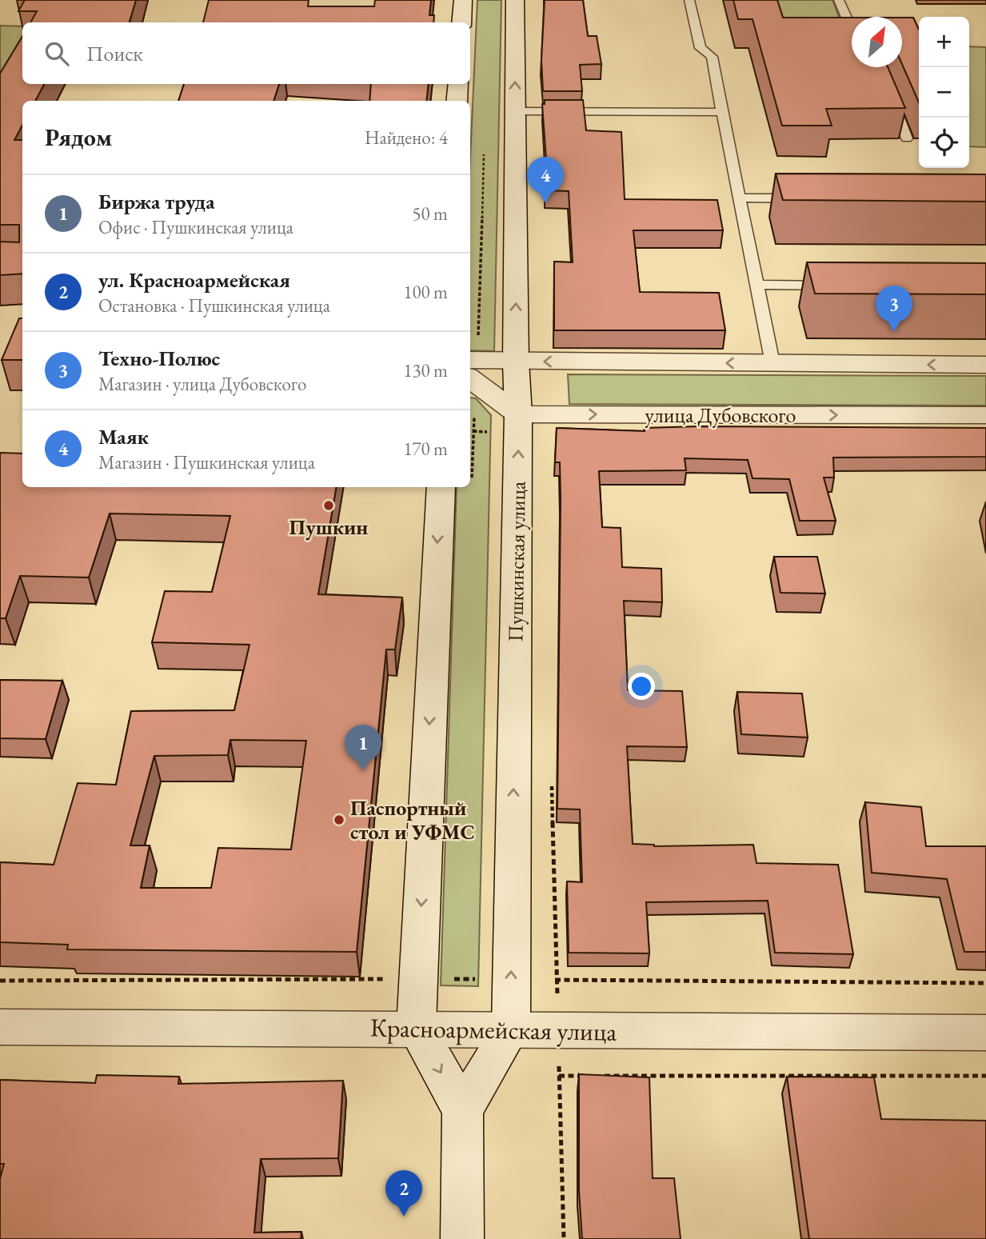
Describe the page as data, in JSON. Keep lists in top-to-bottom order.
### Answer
{
  "streets": {
    "main road": ["улица Дубовского", "Пушкинская улица", "Красноармейская улица"]
  },
  "crossings": [
    ["улица Дубовского", "Пушкинская улица"],
    ["Пушкинская улица", "Красноармейская улица"]
  ],
  "places": ["Пушкин", "Паспортный стол и УФМС"],
  "north": "top right",
  "page": {
    "map_buttons": ["+", "−"],
    "search": "Поиск",
    "heading": ["Рядом", "Найдено: 4"],
    "pins": [
      "4",
      "3",
      "1",
      "2"
    ],
    "list": [
      {
        "mark": "1",
        "name": "Биржа труда",
        "note": "Офис · Пушкинская улица",
        "value": "50 m"
      },
      {
        "mark": "2",
        "name": "ул. Красноармейская",
        "note": "Остановка · Пушкинская улица",
        "value": "100 m"
      },
      {
        "mark": "3",
        "name": "Техно-Полюс",
        "note": "Магазин · улица Дубовского",
        "value": "130 m"
      },
      {
        "mark": "4",
        "name": "Маяк",
        "note": "Магазин · Пушкинская улица",
        "value": "170 m"
      }
    ]
  }
}
